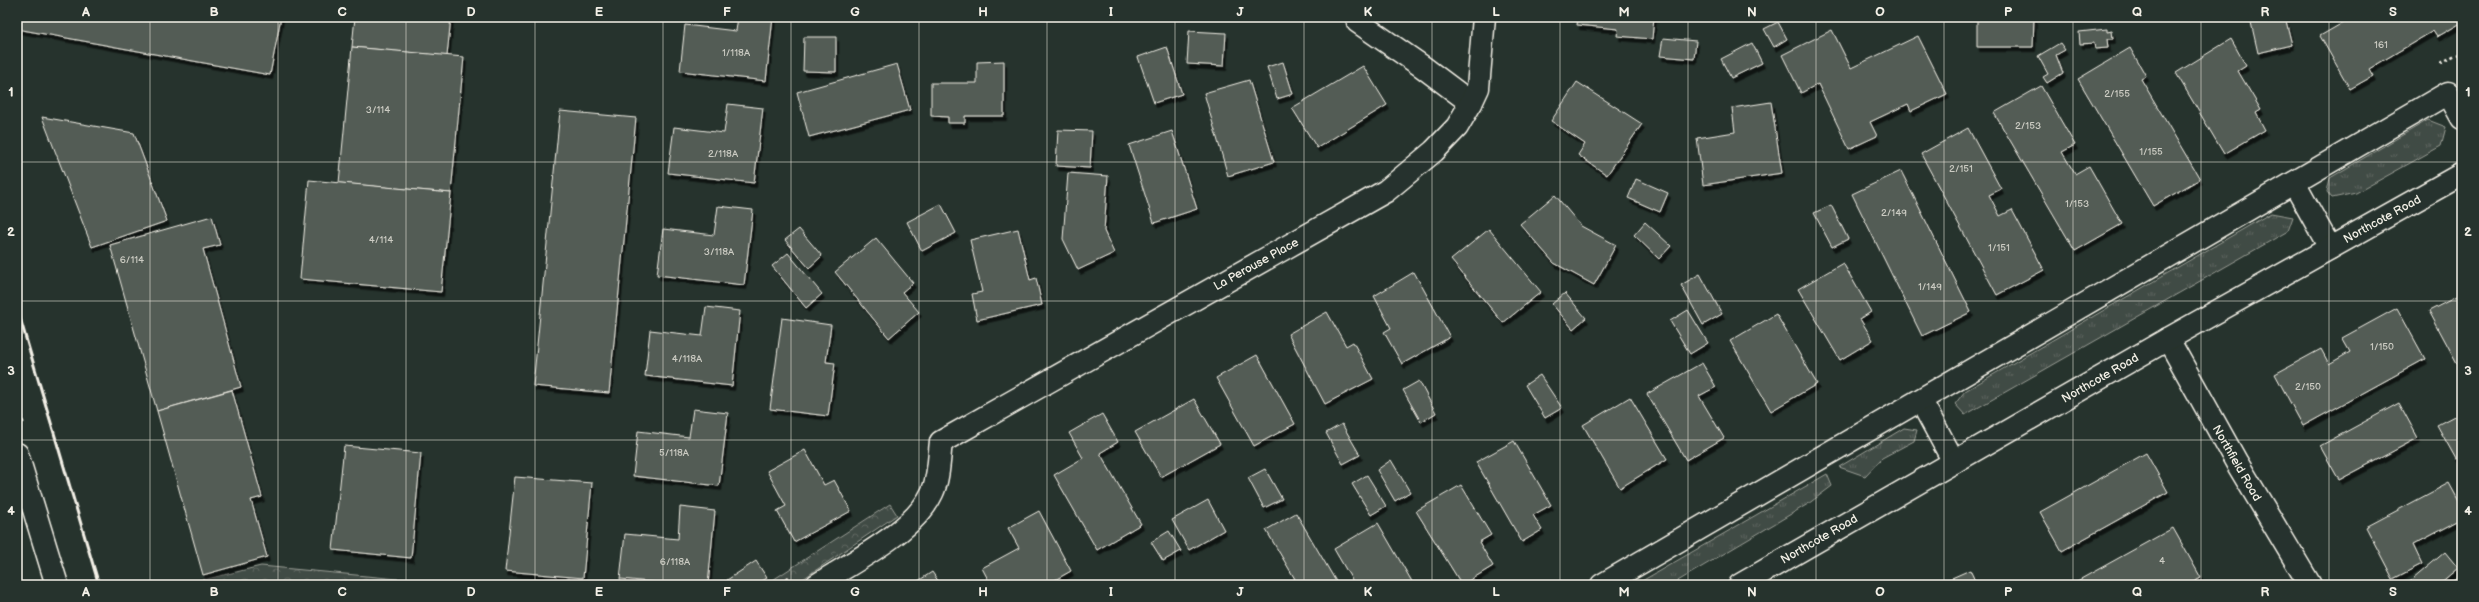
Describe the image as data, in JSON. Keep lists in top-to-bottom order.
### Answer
{
  "streets": {
    "street": ["Northcote Road", "La Perouse Place", "Northfield Road"]
  },
  "crossings": [
    ["Northcote Road", "Northfield Road"]
  ],
  "house_numbers": [
    "161",
    "1/118A",
    "2/155",
    "3/114",
    "2/153",
    "1/155",
    "2/118A",
    "2/151",
    "1/153",
    "2/149",
    "4/114",
    "1/151",
    "3/118A",
    "6/114",
    "1/149",
    "1/150",
    "4/118A",
    "2/150",
    "5/118A",
    "4",
    "6/118A"
  ],
  "grid": {
    "columns": [
      "A",
      "B",
      "C",
      "D",
      "E",
      "F",
      "G",
      "H",
      "I",
      "J",
      "K",
      "L",
      "M",
      "N",
      "O",
      "P",
      "Q",
      "R",
      "S"
    ],
    "rows": [
      "1",
      "2",
      "3",
      "4"
    ]
  }
}
